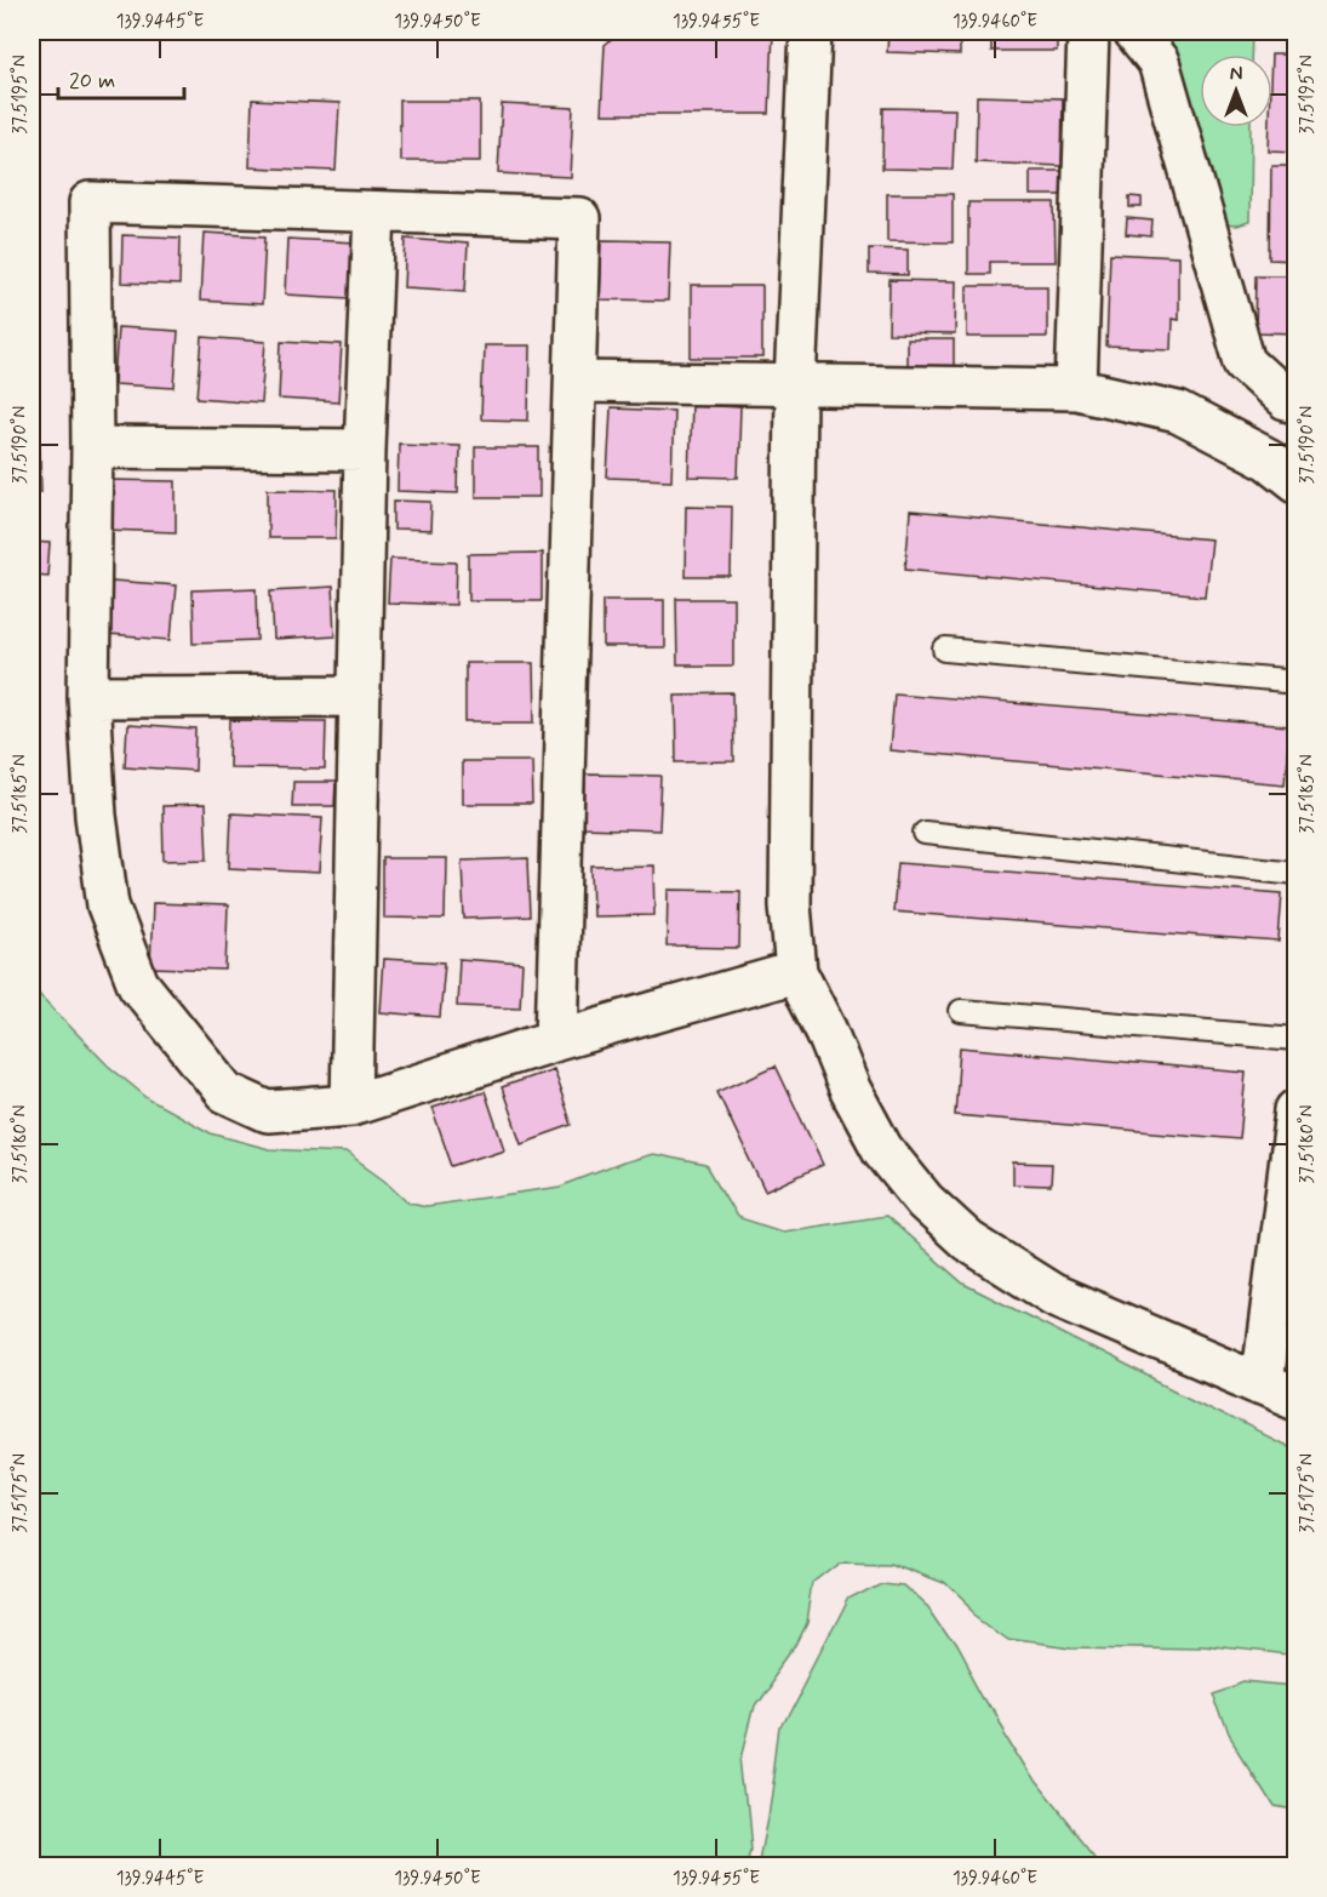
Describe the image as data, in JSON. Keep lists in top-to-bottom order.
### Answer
{
  "scale_bar": "20 m",
  "north": "top",
  "coordinates": [
    "139.9445°E",
    "139.9450°E",
    "139.9455°E",
    "139.9460°E",
    "37.5195°N",
    "37.5190°N",
    "37.5185°N",
    "37.5180°N",
    "37.5175°N"
  ]
}
